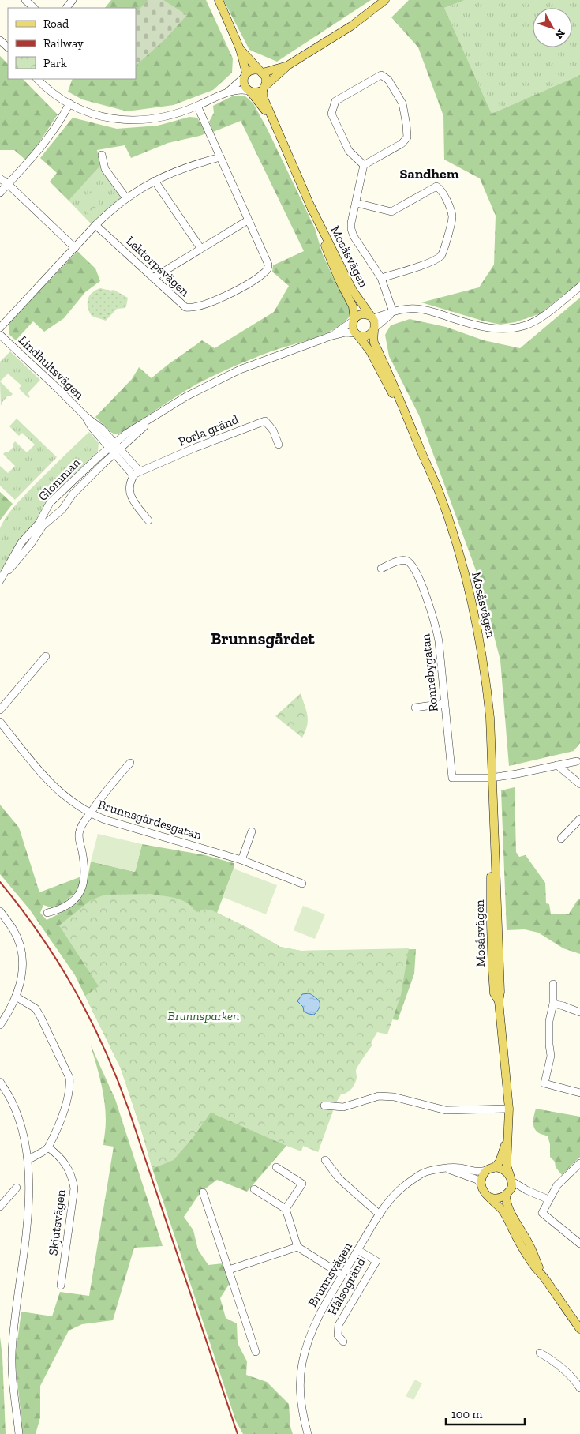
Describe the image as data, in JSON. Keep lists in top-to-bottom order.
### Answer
{
  "streets": {
    "main road": ["Mosåsvägen"],
    "street": [
      "Lektorpsvägen",
      "Lindhultsvägen",
      "Porla gränd",
      "Glomman",
      "Ronnebygatan",
      "Brunnsgärdesgatan",
      "Skjutsvägen",
      "Brunnsvägen",
      "Hälsogränd"
    ]
  },
  "crossings": [
    ["Mosåsvägen", "Glomman"],
    ["Mosåsvägen", "Ronnebygatan"],
    ["Mosåsvägen", "Brunnsvägen"],
    ["Lindhultsvägen", "Porla gränd"],
    ["Lindhultsvägen", "Glomman"],
    ["Brunnsvägen", "Hälsogränd"]
  ],
  "districts": ["Sandhem", "Brunnsgärdet"],
  "parks": ["Brunnsparken"],
  "legend": ["Road", "Railway", "Park"],
  "scale_bar": "100 m",
  "north": "bottom right"
}
